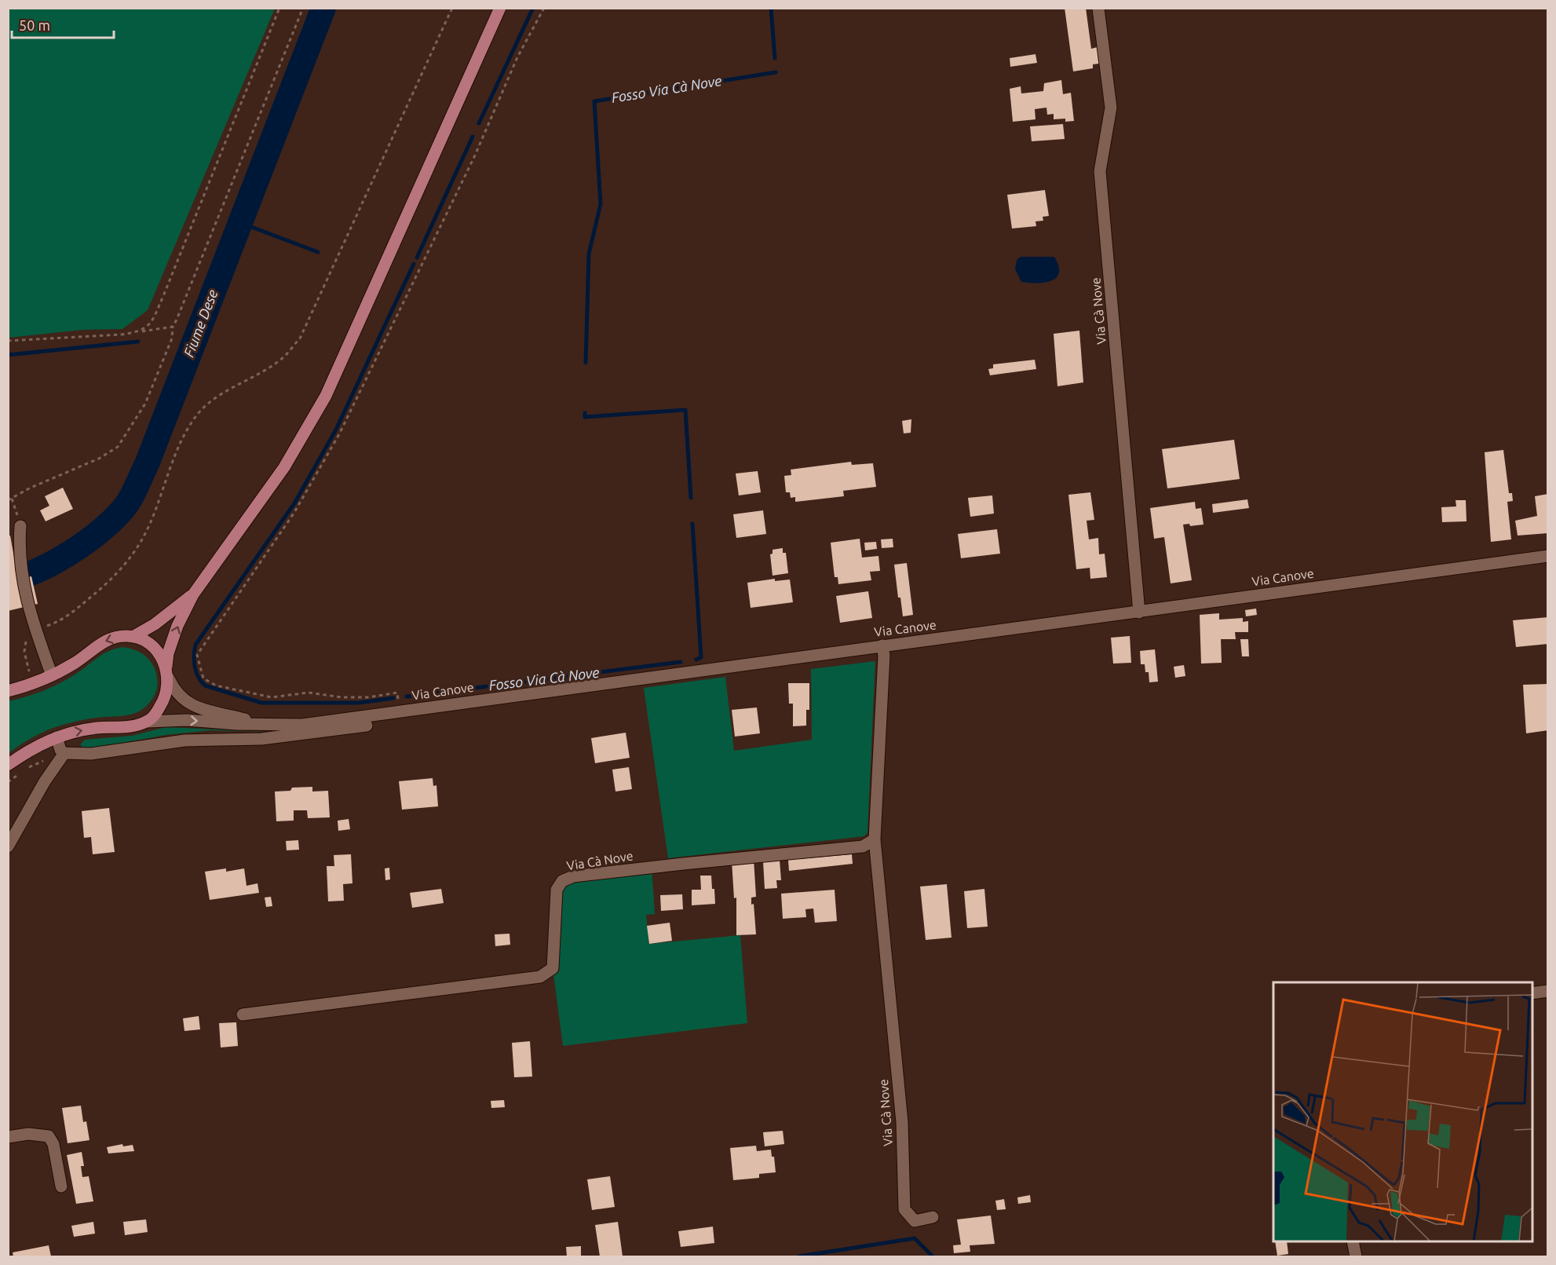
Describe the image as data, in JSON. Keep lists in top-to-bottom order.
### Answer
{
  "streets": {
    "street": ["Via Cà Nove", "Via Canove"]
  },
  "crossings": [
    ["Via Cà Nove", "Via Canove"]
  ],
  "water": ["Fosso Via Cà Nove", "Fiume Dese"],
  "scale_bar": "50 m"
}
